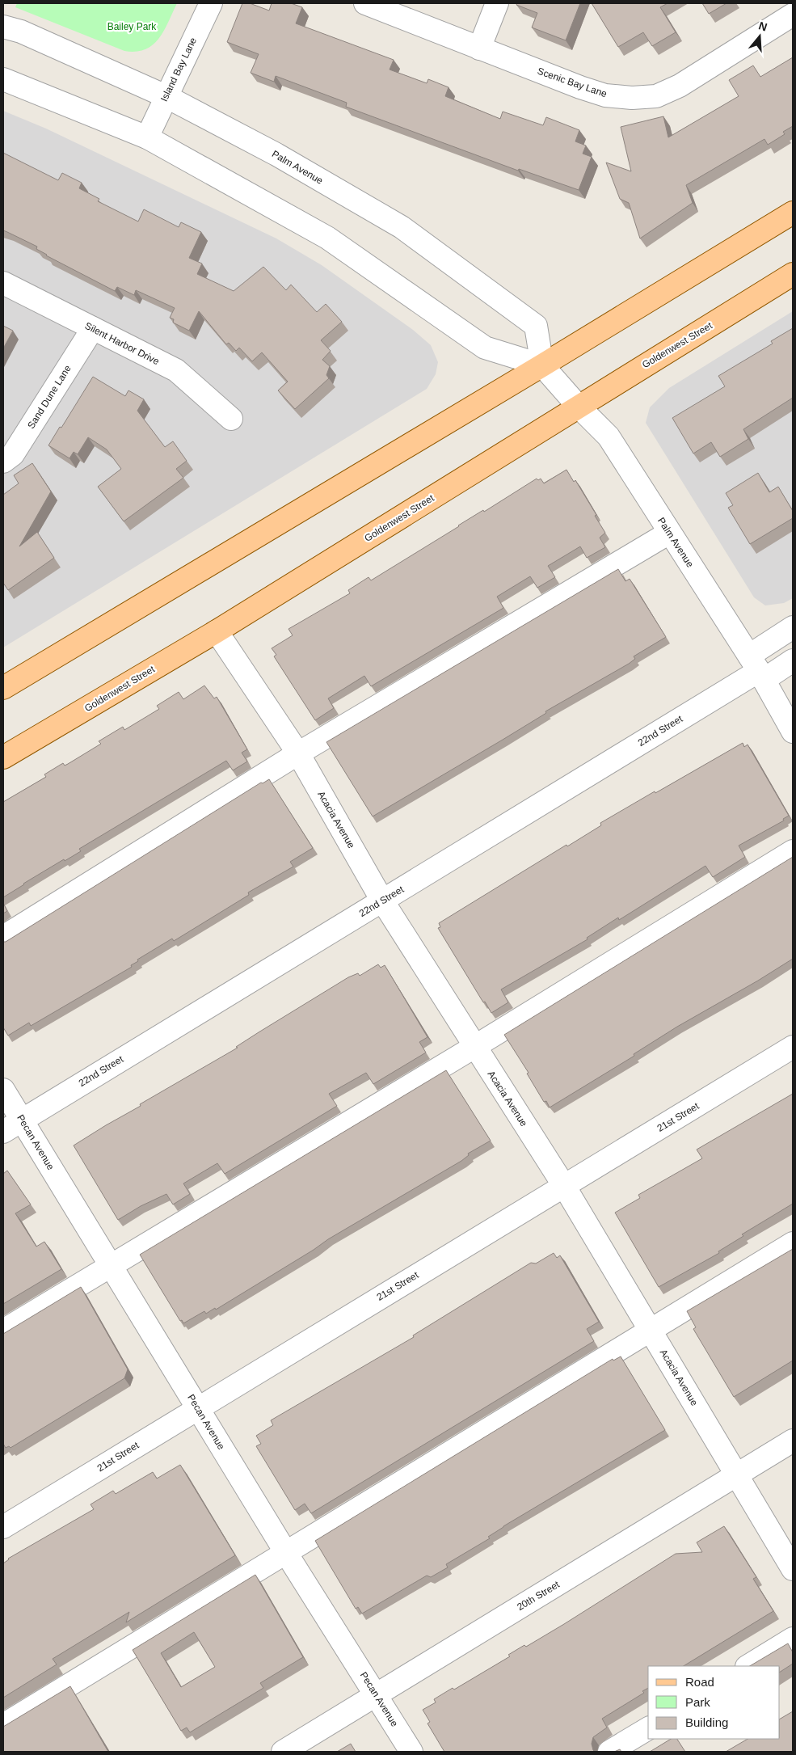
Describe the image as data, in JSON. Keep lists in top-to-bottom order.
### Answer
{
  "streets": {
    "main road": ["Goldenwest Street"],
    "street": [
      "Island Bay Lane",
      "Scenic Bay Lane",
      "Palm Avenue",
      "Silent Harbor Drive",
      "Sand Dune Lane",
      "22nd Street",
      "Acacia Avenue",
      "21st Street",
      "Pecan Avenue",
      "20th Street"
    ]
  },
  "crossings": [
    ["Island Bay Lane", "Palm Avenue"],
    ["Palm Avenue", "Goldenwest Street"],
    ["Palm Avenue", "22nd Street"],
    ["Silent Harbor Drive", "Sand Dune Lane"],
    ["Goldenwest Street", "Acacia Avenue"],
    ["22nd Street", "Acacia Avenue"],
    ["22nd Street", "Pecan Avenue"],
    ["Acacia Avenue", "21st Street"],
    ["Acacia Avenue", "20th Street"],
    ["21st Street", "Pecan Avenue"],
    ["Pecan Avenue", "20th Street"]
  ],
  "parks": ["Bailey Park"],
  "legend": ["Road", "Park", "Building"],
  "north": "top"
}
